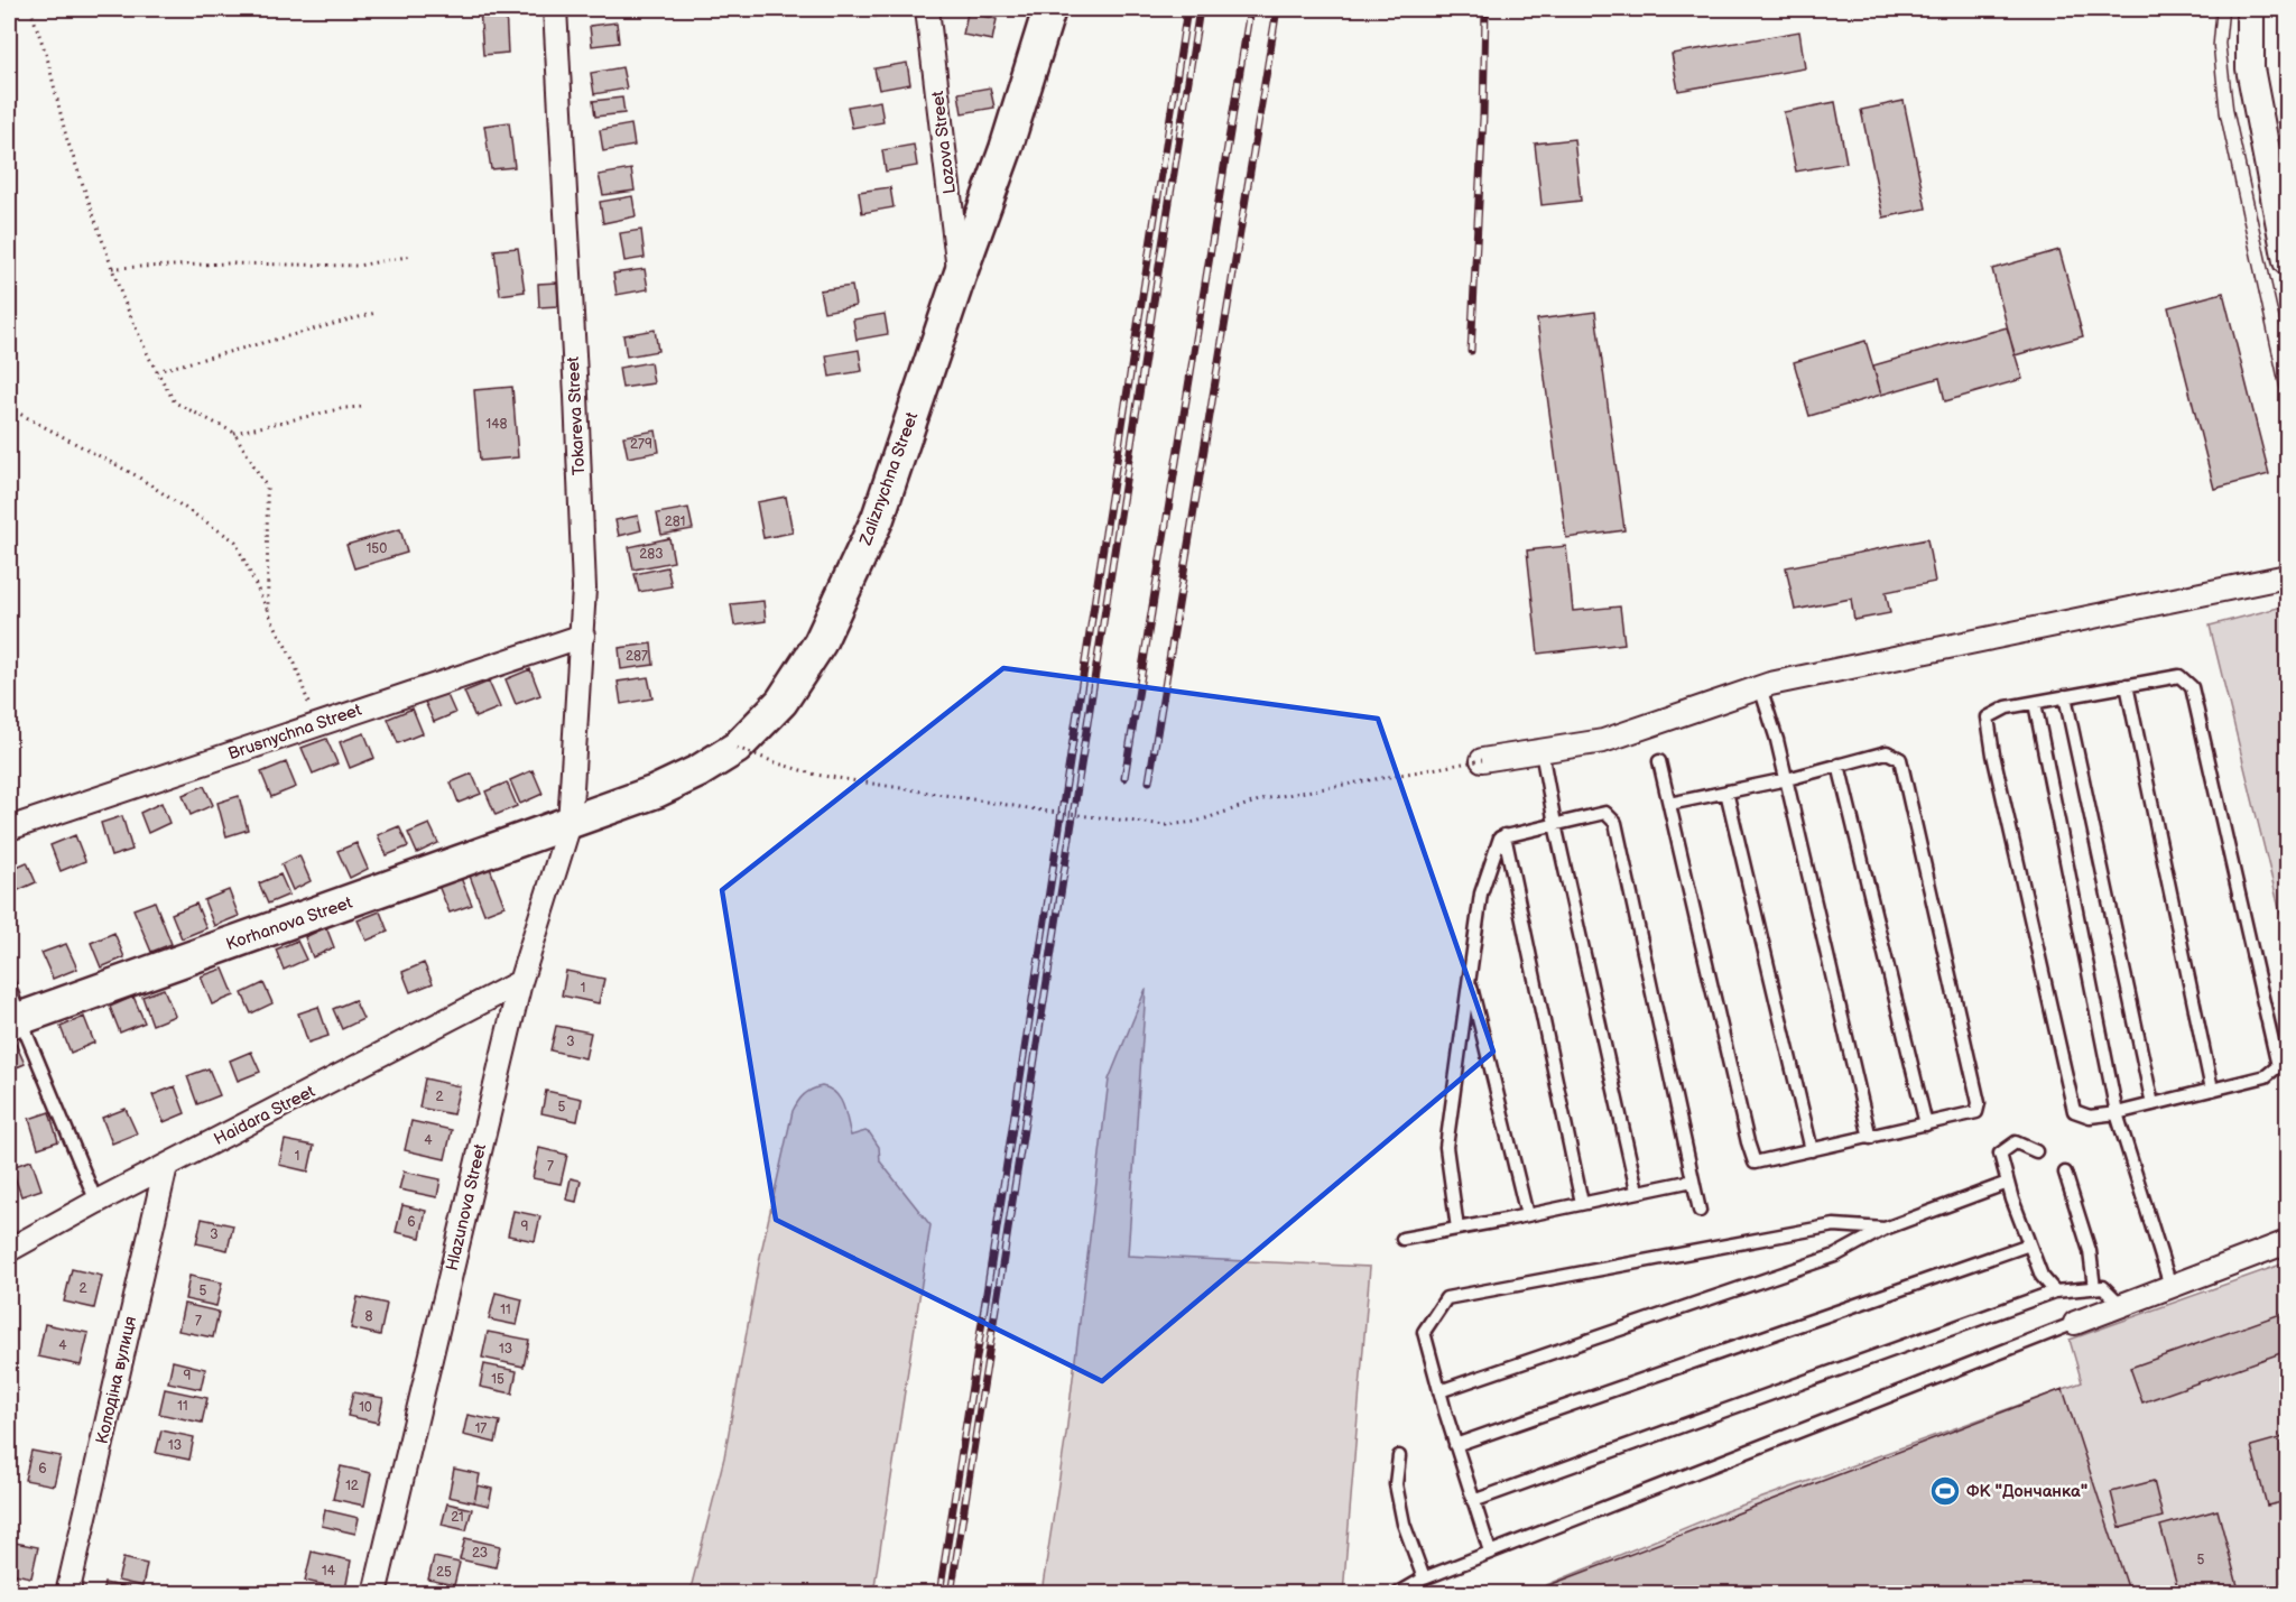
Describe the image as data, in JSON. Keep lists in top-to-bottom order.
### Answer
{
  "streets": {
    "main road": ["Zaliznychna Street", "Korhanova Street"],
    "street": [
      "Lozova Street",
      "Tokareva Street",
      "Brusnychna Street",
      "Haidara Street",
      "Hlazunova Street",
      "Колодіна вулиця"
    ]
  },
  "crossings": [
    ["Lozova Street", "Zaliznychna Street"],
    ["Tokareva Street", "Zaliznychna Street"],
    ["Tokareva Street", "Brusnychna Street"],
    ["Tokareva Street", "Korhanova Street"],
    ["Tokareva Street", "Hlazunova Street"],
    ["Zaliznychna Street", "Korhanova Street"],
    ["Zaliznychna Street", "Hlazunova Street"],
    ["Korhanova Street", "Hlazunova Street"],
    ["Haidara Street", "Hlazunova Street"],
    ["Haidara Street", "Колодіна вулиця"]
  ],
  "places": {
    "sports": ["ФК \"Дончанка\""]
  },
  "house_numbers": [
    "148",
    "279",
    "281",
    "150",
    "283",
    "287",
    "1",
    "3",
    "2",
    "5",
    "4",
    "1",
    "7",
    "6",
    "9",
    "3",
    "2",
    "5",
    "11",
    "8",
    "7",
    "4",
    "13",
    "9",
    "15",
    "11",
    "10",
    "17",
    "13",
    "6",
    "12",
    "21",
    "23",
    "5",
    "14",
    "25"
  ]
}
